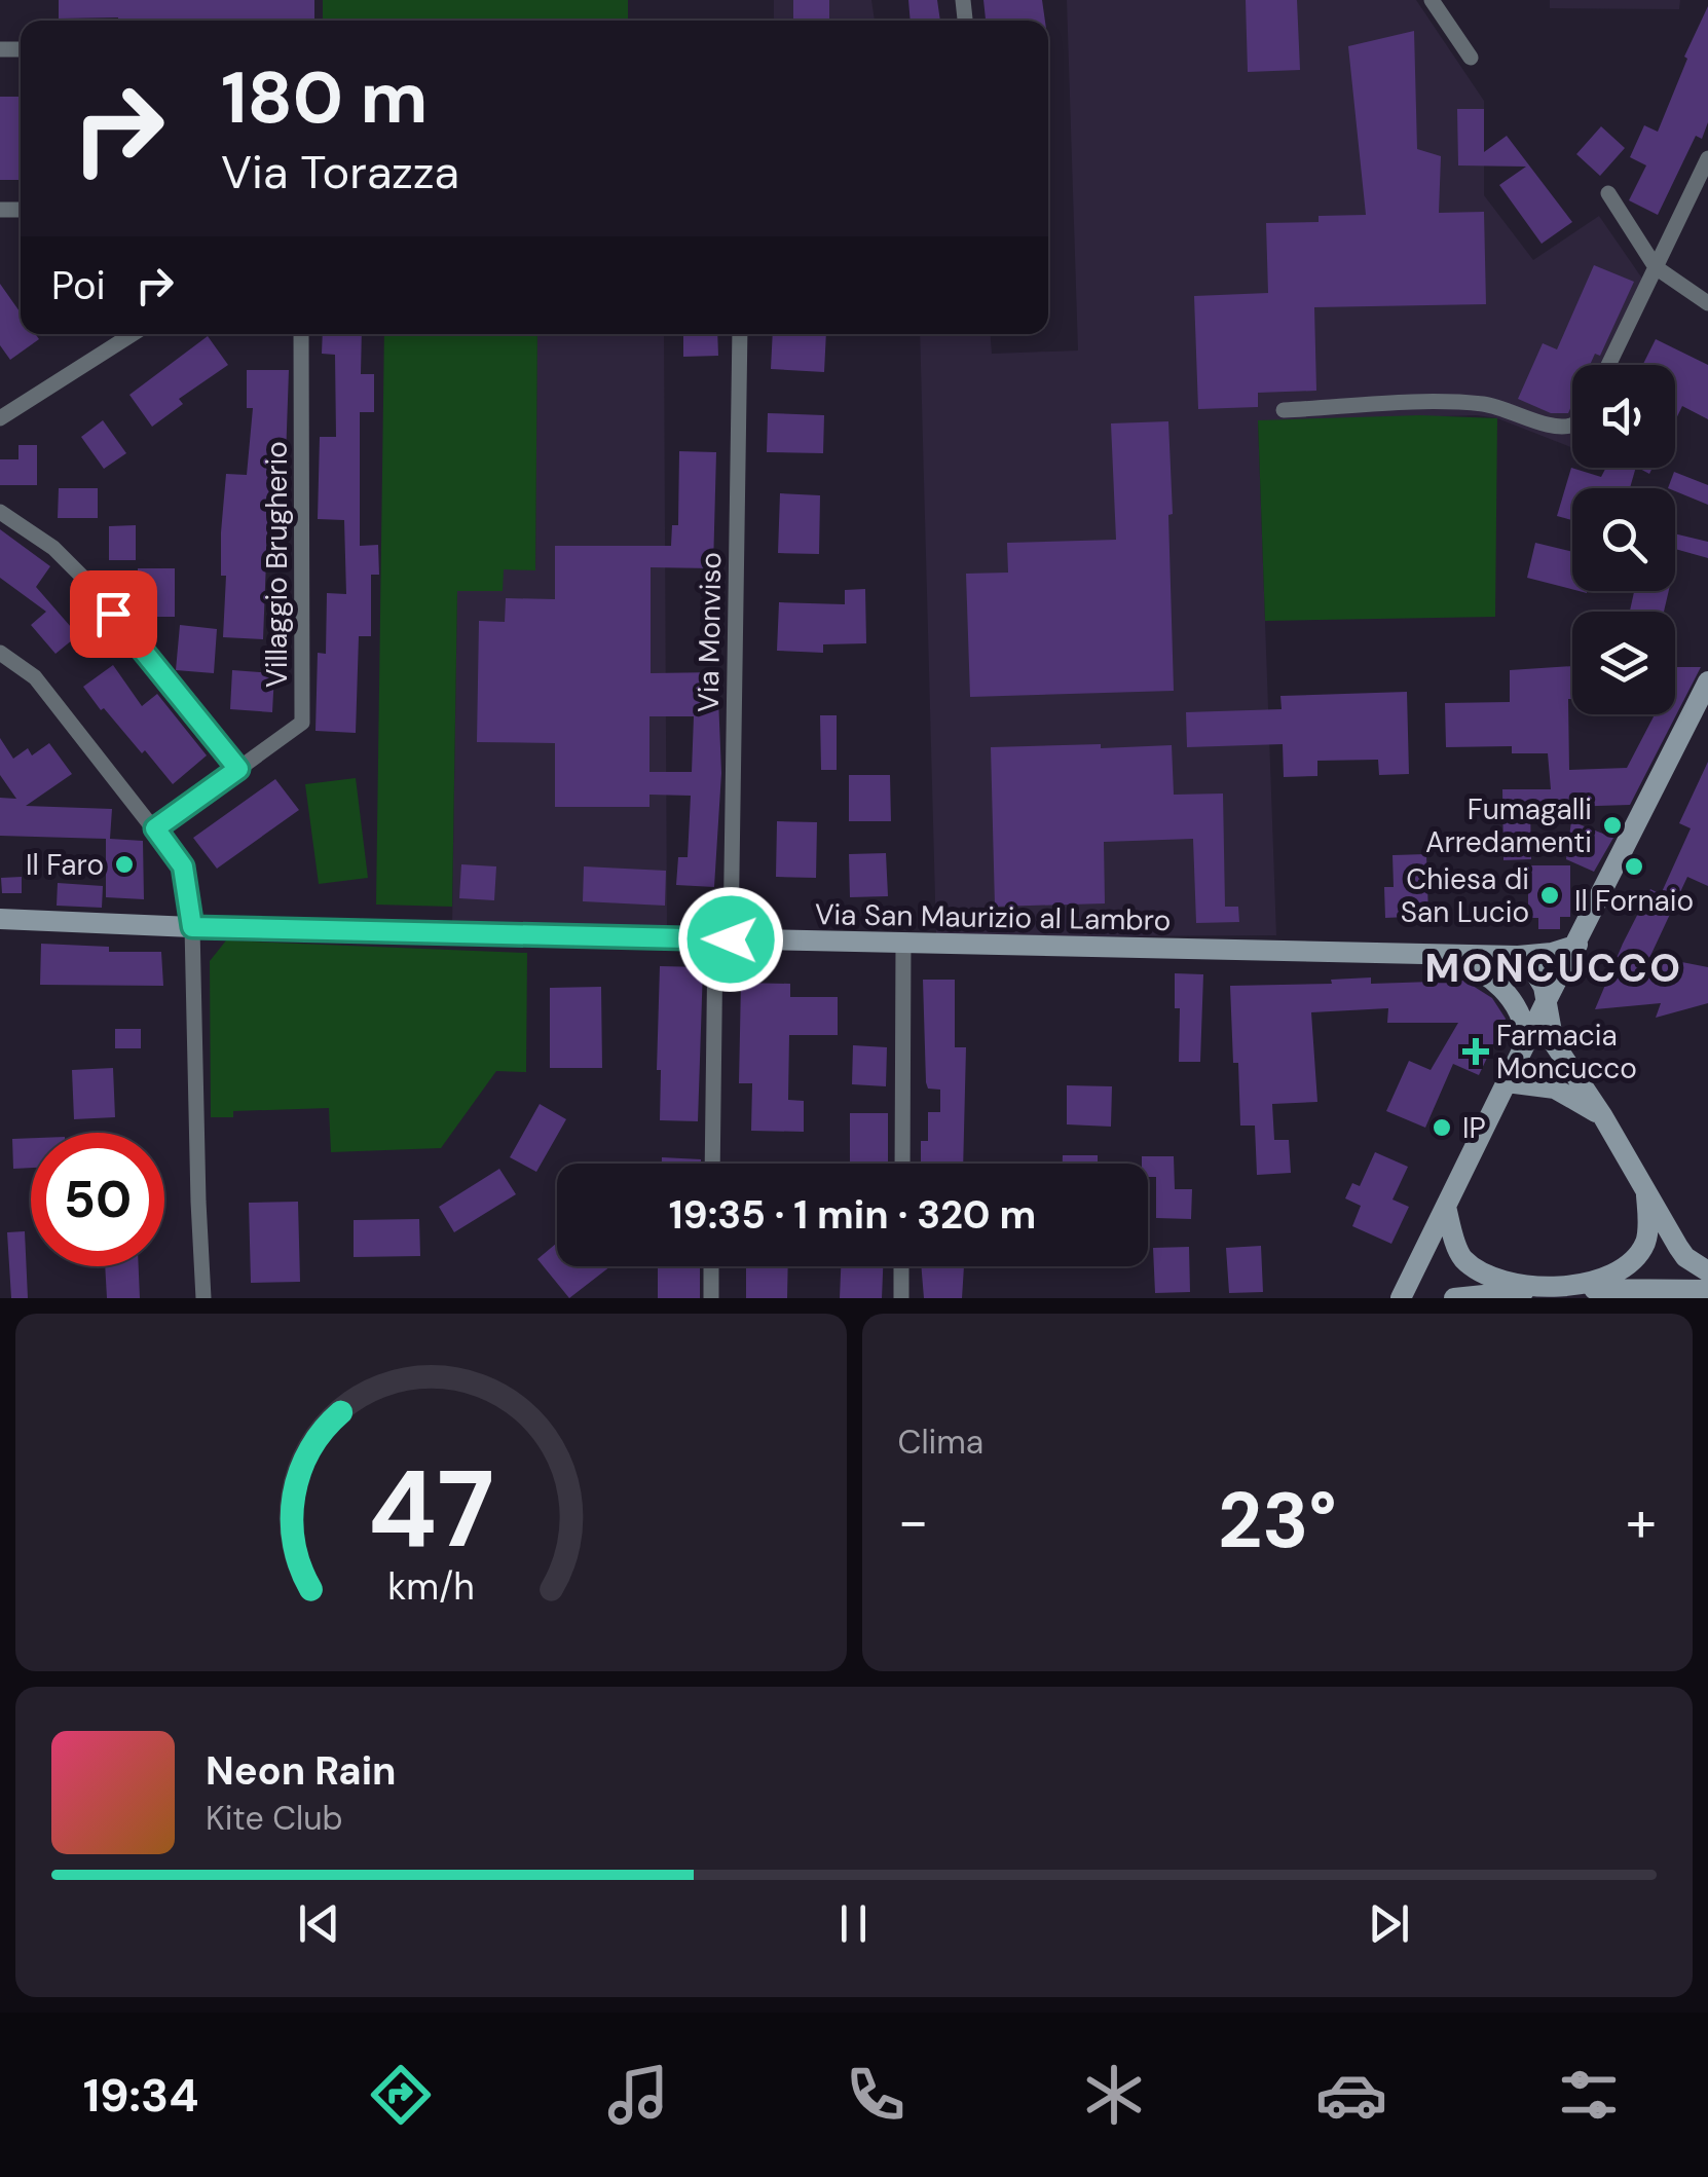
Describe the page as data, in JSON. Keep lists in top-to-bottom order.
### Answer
{
  "streets": {
    "main road": ["Via San Maurizio al Lambro"],
    "street": ["Villaggio Brugherio", "Via Monviso"]
  },
  "crossings": [
    ["Via Monviso", "Via San Maurizio al Lambro"]
  ],
  "districts": ["MONCUCCO"],
  "places": {
    "other": [
      "Fumagalli Arredamenti",
      "Il Faro",
      "Il Fornaio",
      "Chiesa di San Lucio",
      "IP"
    ],
    "health": ["Farmacia Moncucco"]
  },
  "page": {
    "turn": ["180 m", "Via Torazza"],
    "then": "Poi",
    "limit": "50",
    "trip": "19:35 · 1 min · 320 m",
    "tile": "Clima",
    "heat": ["−", "23°", "+"],
    "song": ["Neon Rain", "Kite Club"],
    "tabs": "19:34",
    "gauge": ["47", "km/h"]
  }
}
